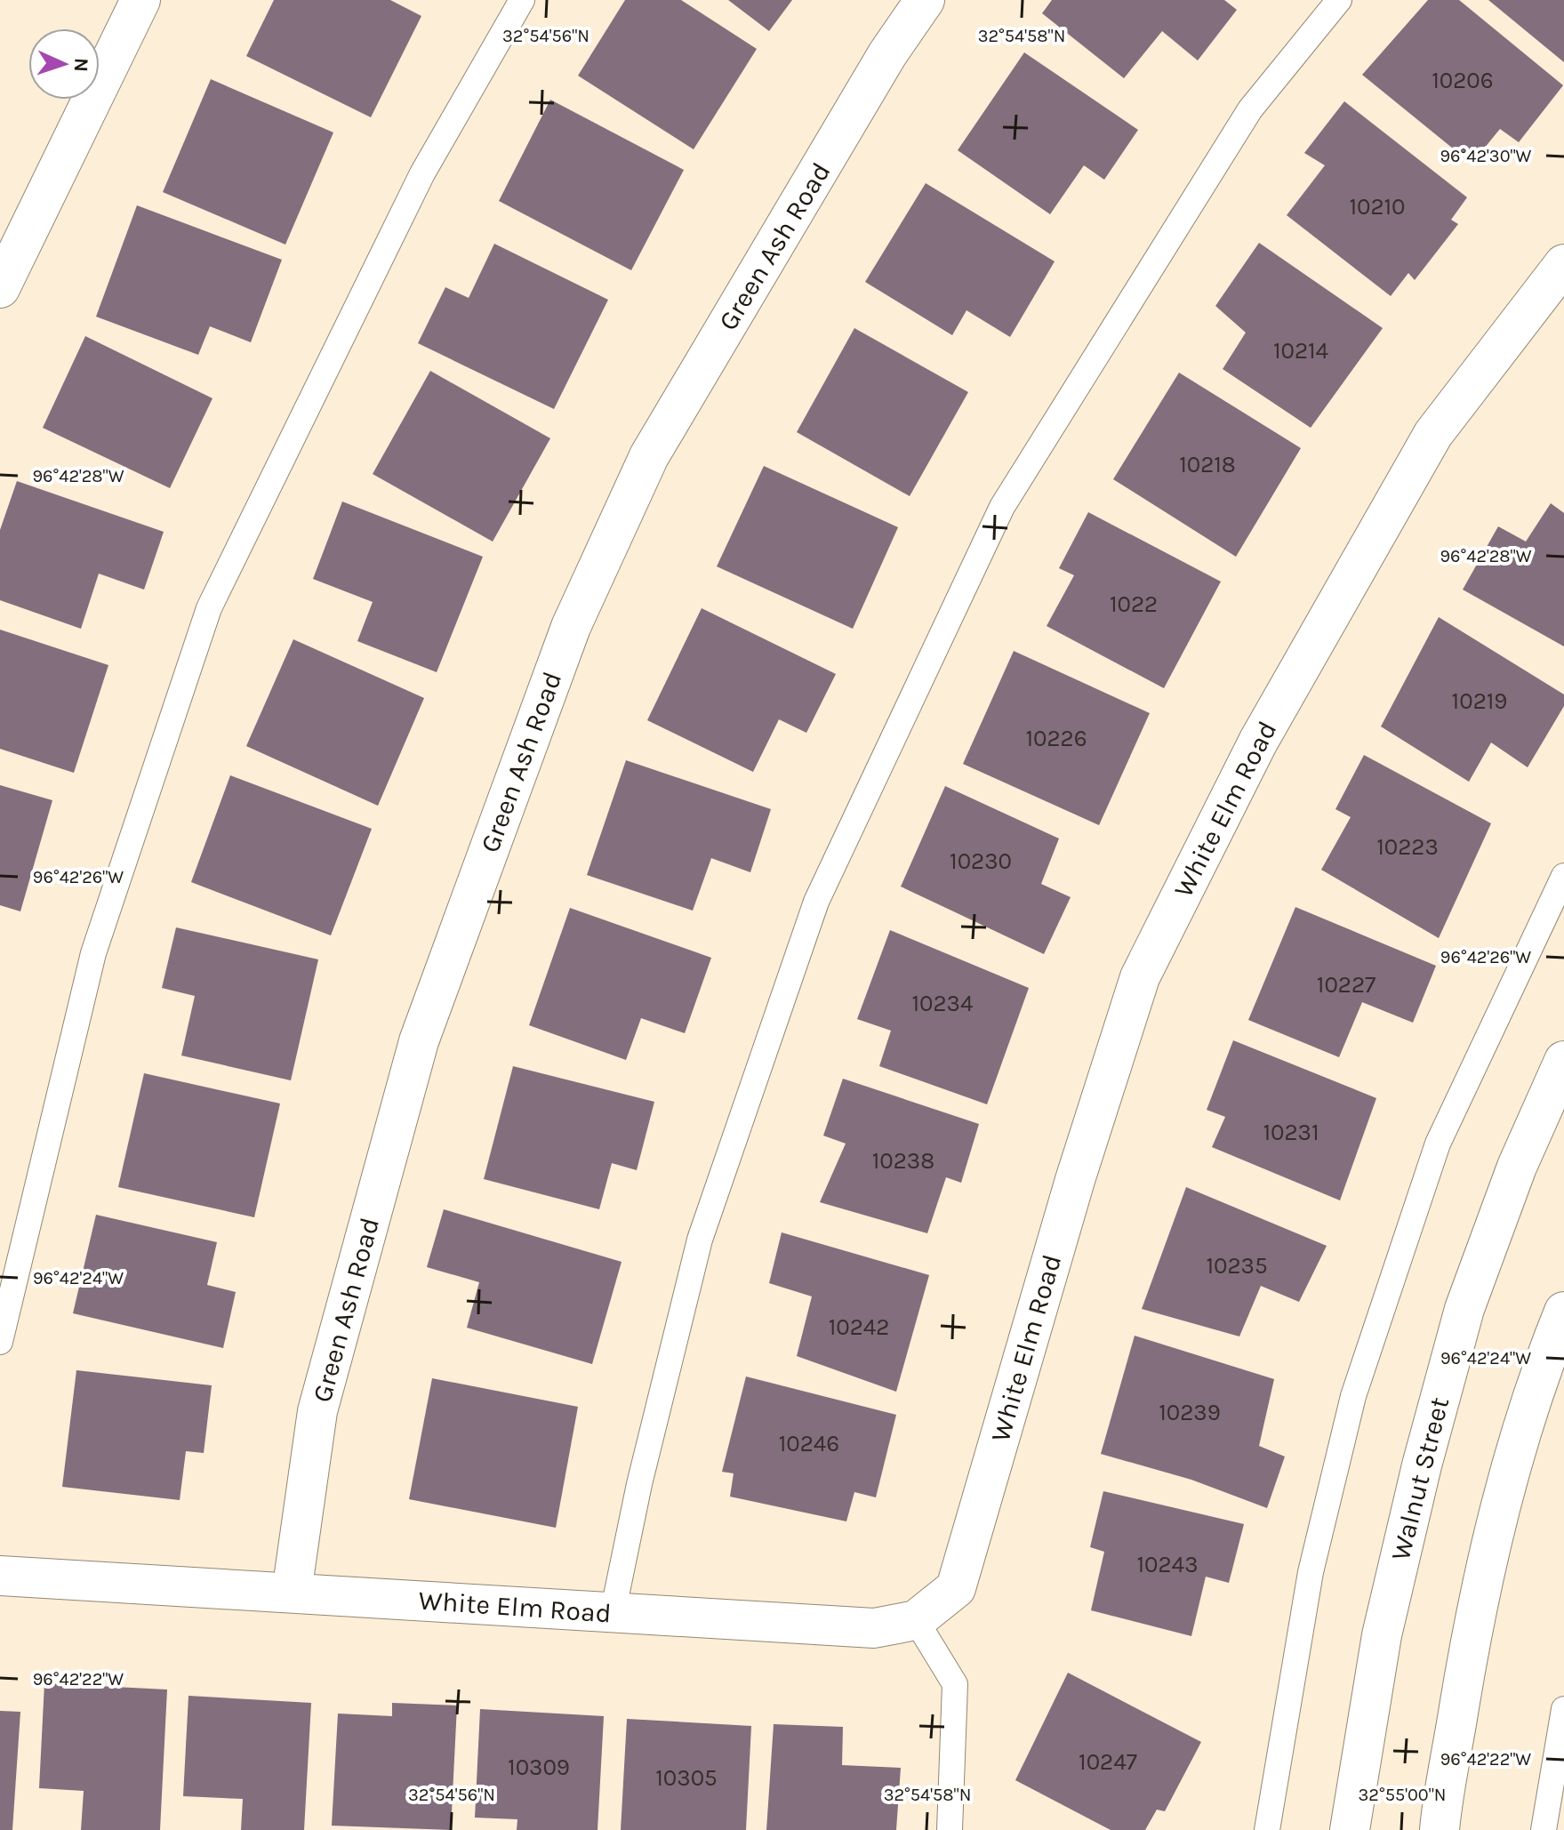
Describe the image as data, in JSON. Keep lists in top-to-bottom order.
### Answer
{
  "streets": {
    "street": ["Green Ash Road", "White Elm Road", "Walnut Street"]
  },
  "crossings": [
    ["Green Ash Road", "White Elm Road"]
  ],
  "house_numbers": [
    "10206",
    "10210",
    "10214",
    "10218",
    "1022",
    "10219",
    "10226",
    "10223",
    "10230",
    "10227",
    "10234",
    "10231",
    "10238",
    "10235",
    "10242",
    "10239",
    "10246",
    "10243",
    "10247",
    "10309",
    "10305"
  ],
  "north": "right",
  "coordinates": [
    "32°54'56\"N",
    "32°54'58\"N",
    "96°42'30\"W",
    "96°42'28\"W",
    "96°42'26\"W",
    "96°42'24\"W",
    "96°42'22\"W",
    "32°55'00\"N"
  ]
}
